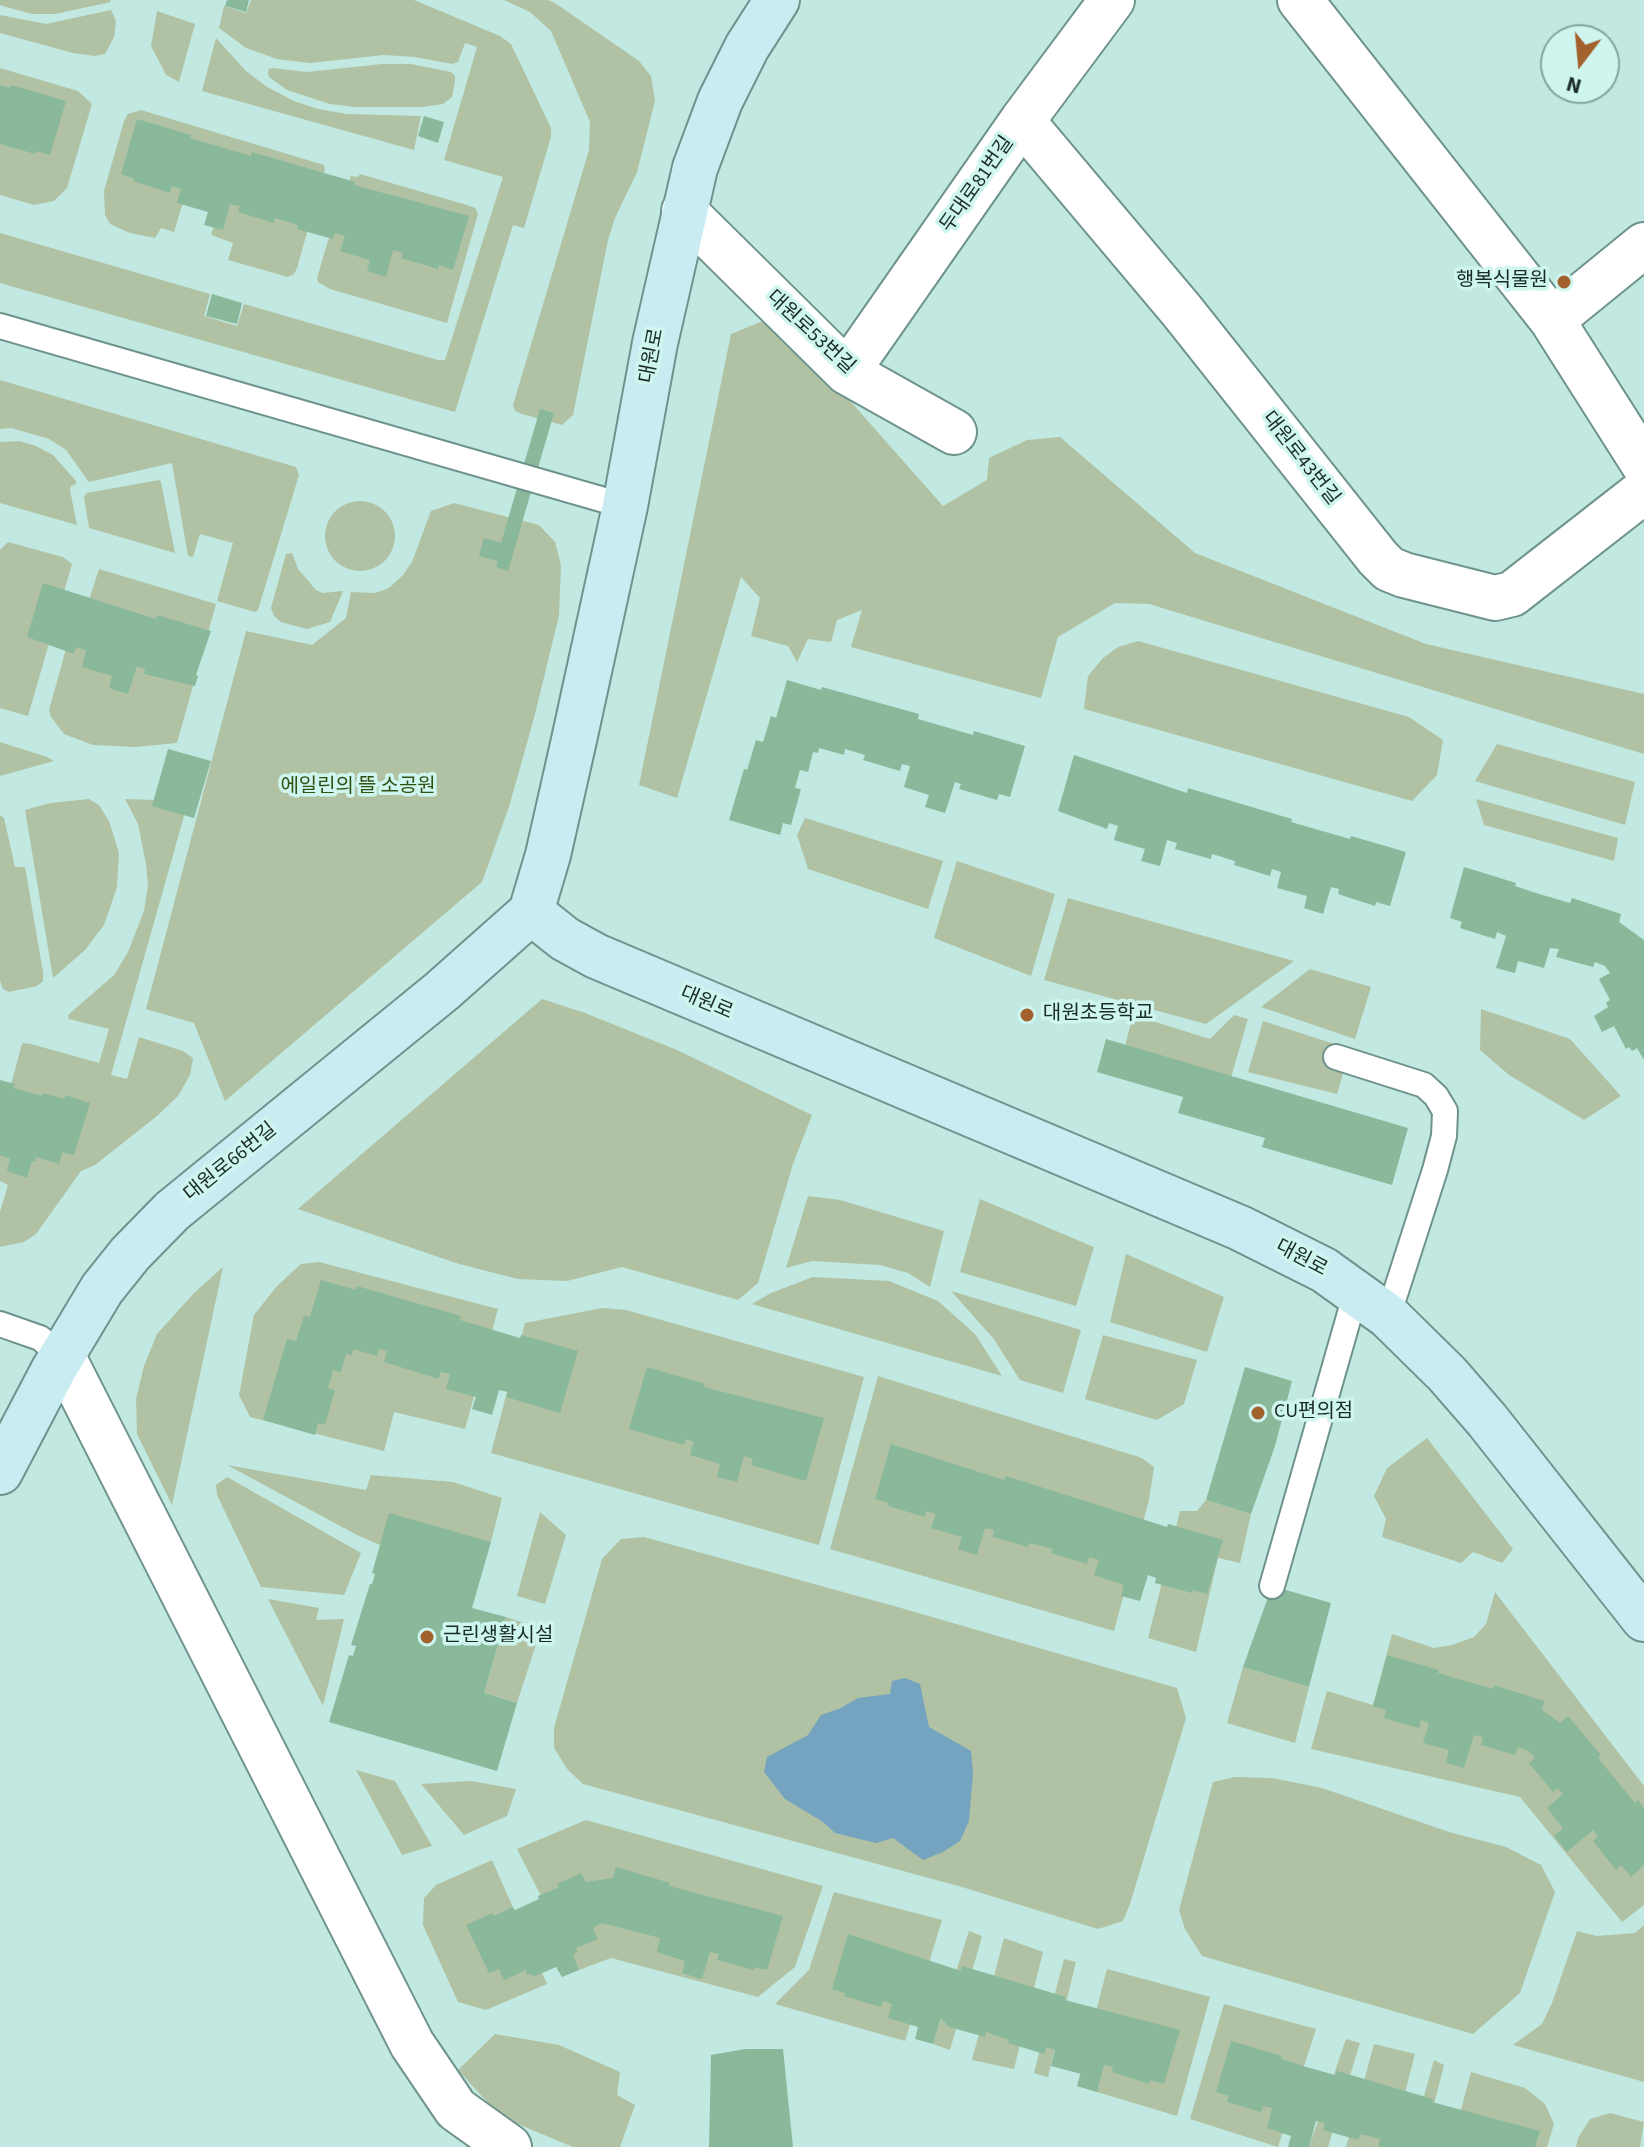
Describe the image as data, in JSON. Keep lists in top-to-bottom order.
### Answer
{
  "streets": {
    "street": [
      "두대로81번길",
      "대원로53번길",
      "대원로",
      "대원로43번길",
      "대원로66번길"
    ]
  },
  "crossings": [
    ["두대로81번길", "대원로53번길"],
    ["두대로81번길", "대원로43번길"],
    ["대원로53번길", "대원로"],
    ["대원로", "대원로66번길"]
  ],
  "parks": ["에일린의 뜰 소공원"],
  "places": [
    "행복식물원",
    "대원초등학교",
    "CU편의점",
    "근린생활시설"
  ],
  "north": "bottom"
}
